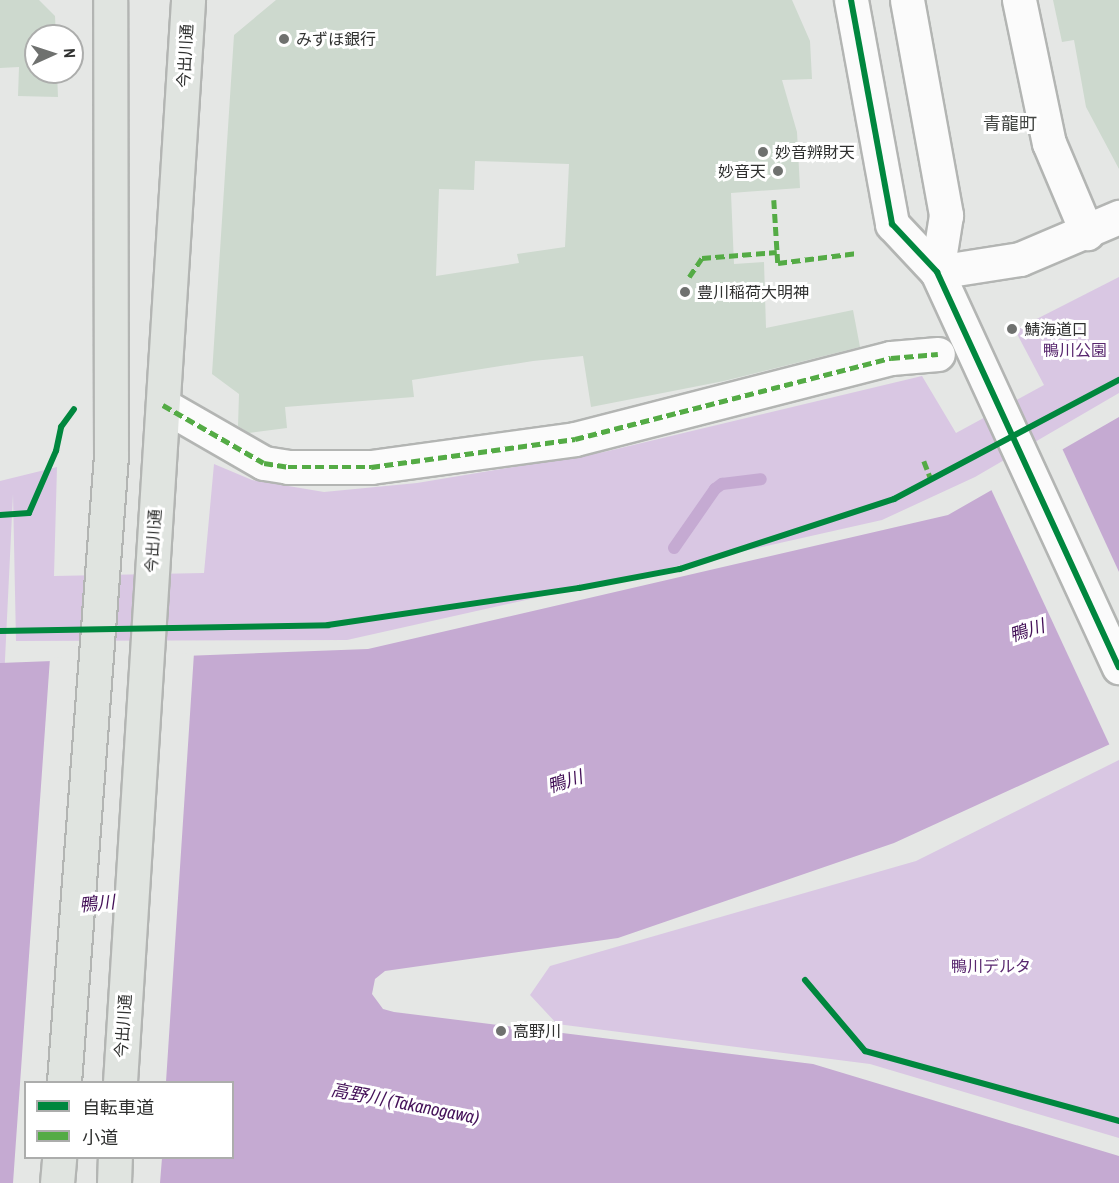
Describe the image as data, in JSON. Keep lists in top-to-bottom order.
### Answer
{
  "streets": {
    "main road": ["今出川通"]
  },
  "districts": ["青龍町"],
  "water": ["鴨川", "高野川 (Takanogawa)"],
  "parks": ["鴨川公園", "鴨川デルタ"],
  "places": [
    "みずほ銀行",
    "妙音辨財天",
    "妙音天",
    "豊川稲荷大明神",
    "鯖海道口",
    "高野川"
  ],
  "legend": ["自転車道", "小道"],
  "north": "right"
}
